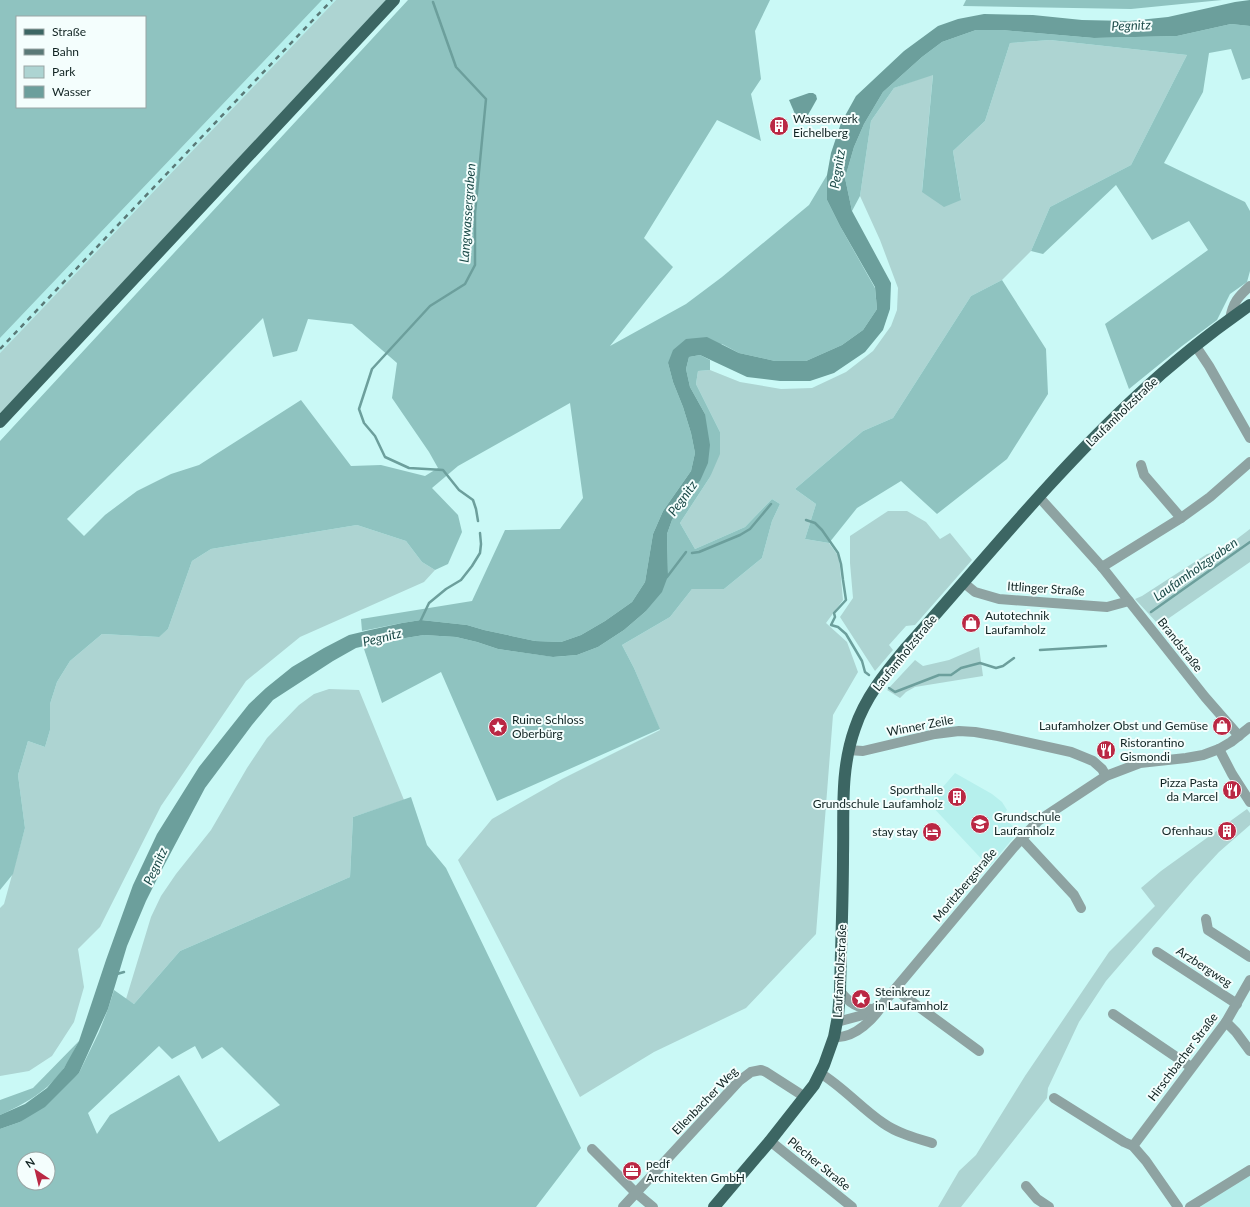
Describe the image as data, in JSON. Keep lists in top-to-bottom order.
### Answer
{
  "streets": {
    "main road": ["Laufamholzstraße"],
    "street": [
      "Ittlinger Straße",
      "Brandstraße",
      "Winner Zeile",
      "Moritzbergstraße",
      "Arzbergweg",
      "Hirschbacher Straße",
      "Ellenbacher Weg",
      "Plecher Straße"
    ]
  },
  "crossings": [
    ["Laufamholzstraße", "Ittlinger Straße"],
    ["Laufamholzstraße", "Brandstraße"],
    ["Laufamholzstraße", "Winner Zeile"],
    ["Laufamholzstraße", "Moritzbergstraße"],
    ["Laufamholzstraße", "Ellenbacher Weg"],
    ["Laufamholzstraße", "Plecher Straße"],
    ["Ittlinger Straße", "Brandstraße"],
    ["Brandstraße", "Moritzbergstraße"],
    ["Winner Zeile", "Moritzbergstraße"],
    ["Arzbergweg", "Hirschbacher Straße"]
  ],
  "water": ["Pegnitz", "Langwassergraben", "Laufamholzgraben"],
  "places": {
    "building": ["Wasserwerk Eichelberg", "Sporthalle Grundschule Laufamholz", "Ofenhaus"],
    "shop": ["Autotechnik Laufamholz", "Laufamholzer Obst und Gemüse"],
    "place": ["Ruine Schloss Oberbürg", "Steinkreuz in Laufamholz"],
    "restaurant": ["Ristorantino Gismondi", "Pizza Pasta da Marcel"],
    "school or university": ["Grundschule Laufamholz"],
    "hotel": ["stay stay"],
    "office": ["pedf Architekten GmbH"]
  },
  "legend": [
    "Straße",
    "Bahn",
    "Park",
    "Wasser"
  ],
  "north": "top left"
}
